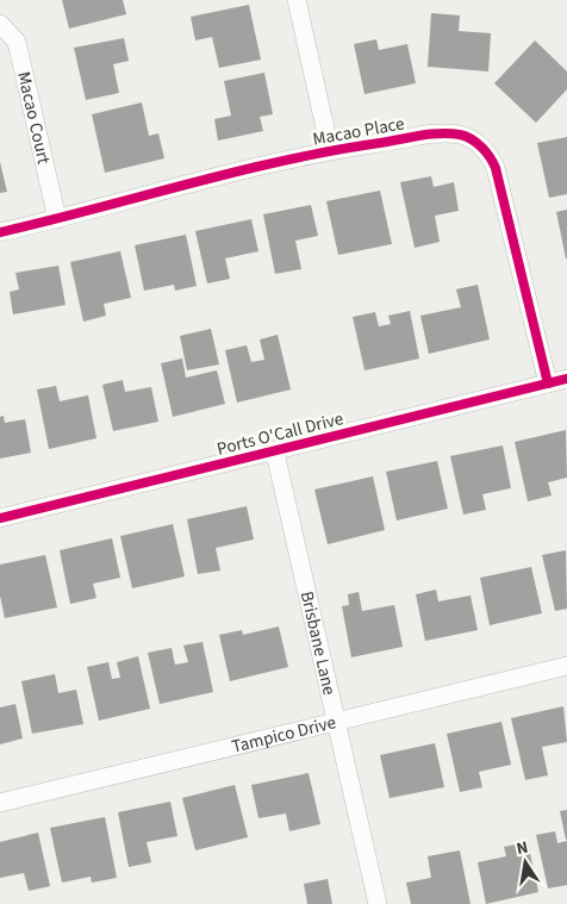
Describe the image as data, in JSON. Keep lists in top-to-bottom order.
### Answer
{
  "streets": {
    "street": [
      "Macao Court",
      "Macao Place",
      "Ports O'Call Drive",
      "Brisbane Lane",
      "Tampico Drive"
    ]
  },
  "crossings": [
    ["Macao Court", "Macao Place"],
    ["Macao Place", "Ports O'Call Drive"],
    ["Ports O'Call Drive", "Brisbane Lane"],
    ["Brisbane Lane", "Tampico Drive"]
  ],
  "north": "top"
}
